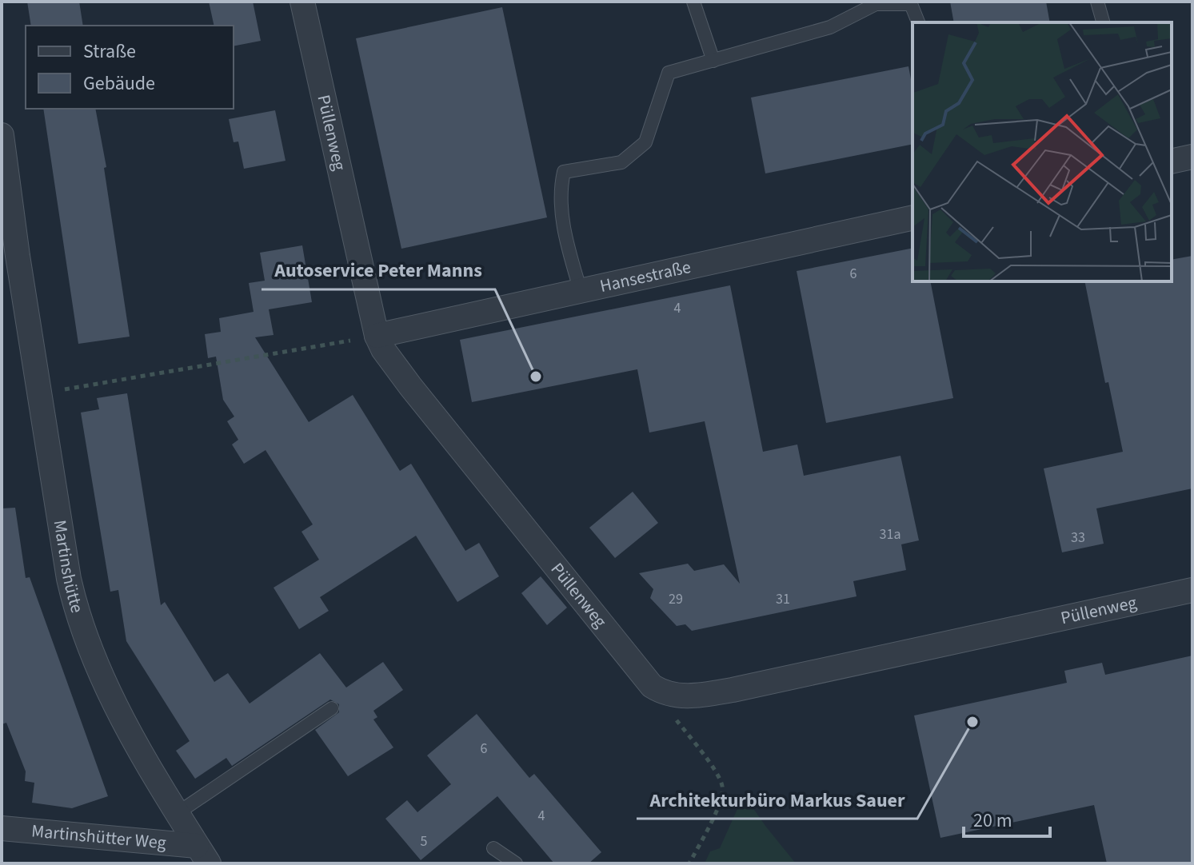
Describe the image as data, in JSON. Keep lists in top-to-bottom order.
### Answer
{
  "streets": {
    "street": [
      "Püllenweg",
      "Hansestraße",
      "Martinshütte",
      "Martinshütter Weg"
    ]
  },
  "crossings": [
    ["Püllenweg", "Hansestraße"],
    ["Martinshütte", "Martinshütter Weg"]
  ],
  "places": ["Autoservice Peter Manns", "Architekturbüro Markus Sauer"],
  "house_numbers": [
    "6",
    "4",
    "31a",
    "33",
    "29",
    "31",
    "6",
    "4",
    "5"
  ],
  "legend": ["Straße", "Gebäude"],
  "scale_bar": "20 m"
}
